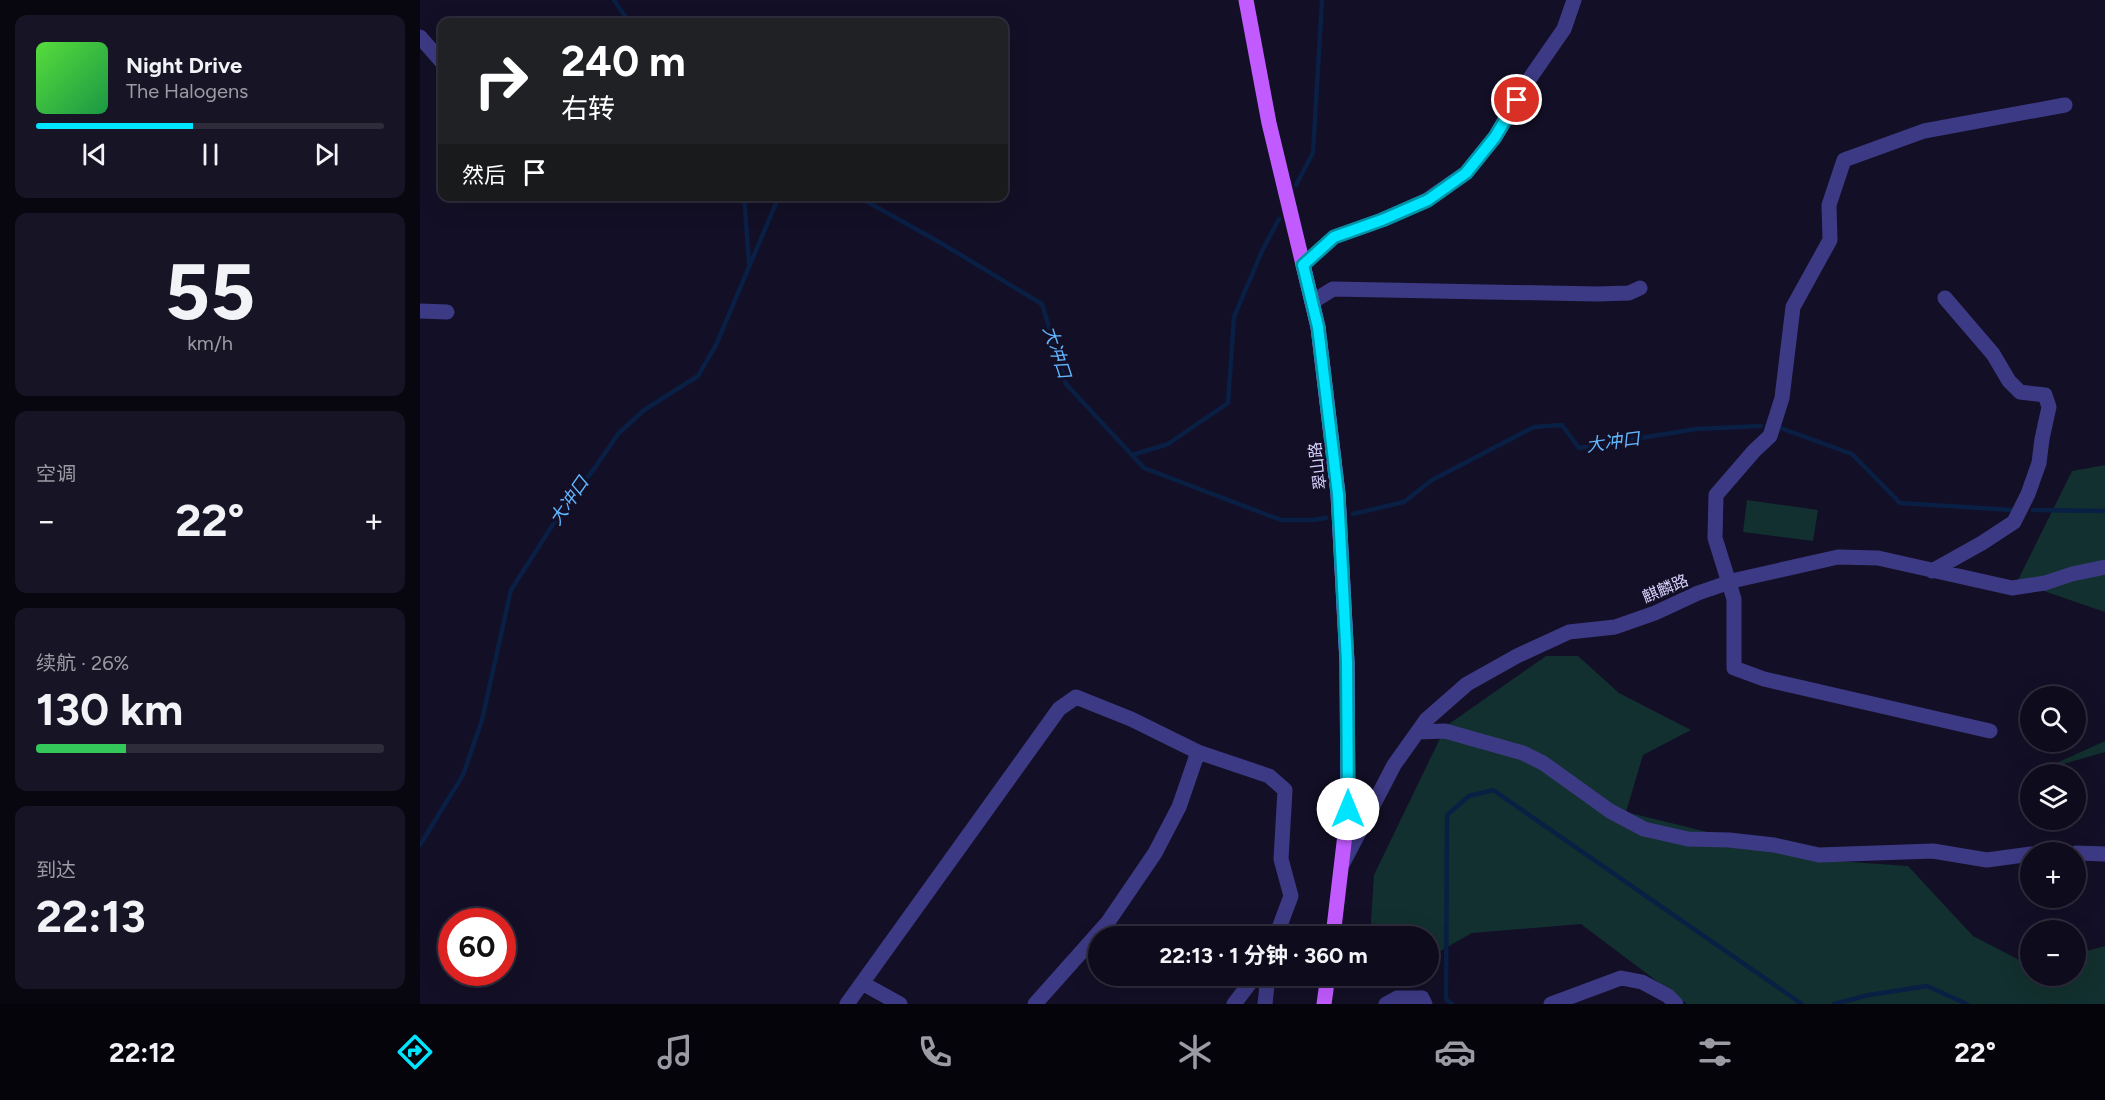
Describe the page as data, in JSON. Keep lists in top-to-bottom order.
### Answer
{
  "streets": {
    "main road": ["翠山路"],
    "street": ["麒麟路"]
  },
  "crossings": [
    ["翠山路", "麒麟路"]
  ],
  "water": ["大冲口"],
  "page": {
    "turn": ["240 m", "右转"],
    "song": ["Night Drive", "The Halogens"],
    "then": "然后",
    "tile": [
      ["55", "km/h"],
      "空调",
      ["续航 · 26%", "130 km"],
      ["到达", "22:13"]
    ],
    "heat": ["−", "22°", "+"],
    "map_buttons": ["+", "−"],
    "limit": "60",
    "trip": "22:13 · 1 分钟 · 360 m",
    "tabs": ["22:12", "22°"]
  }
}
